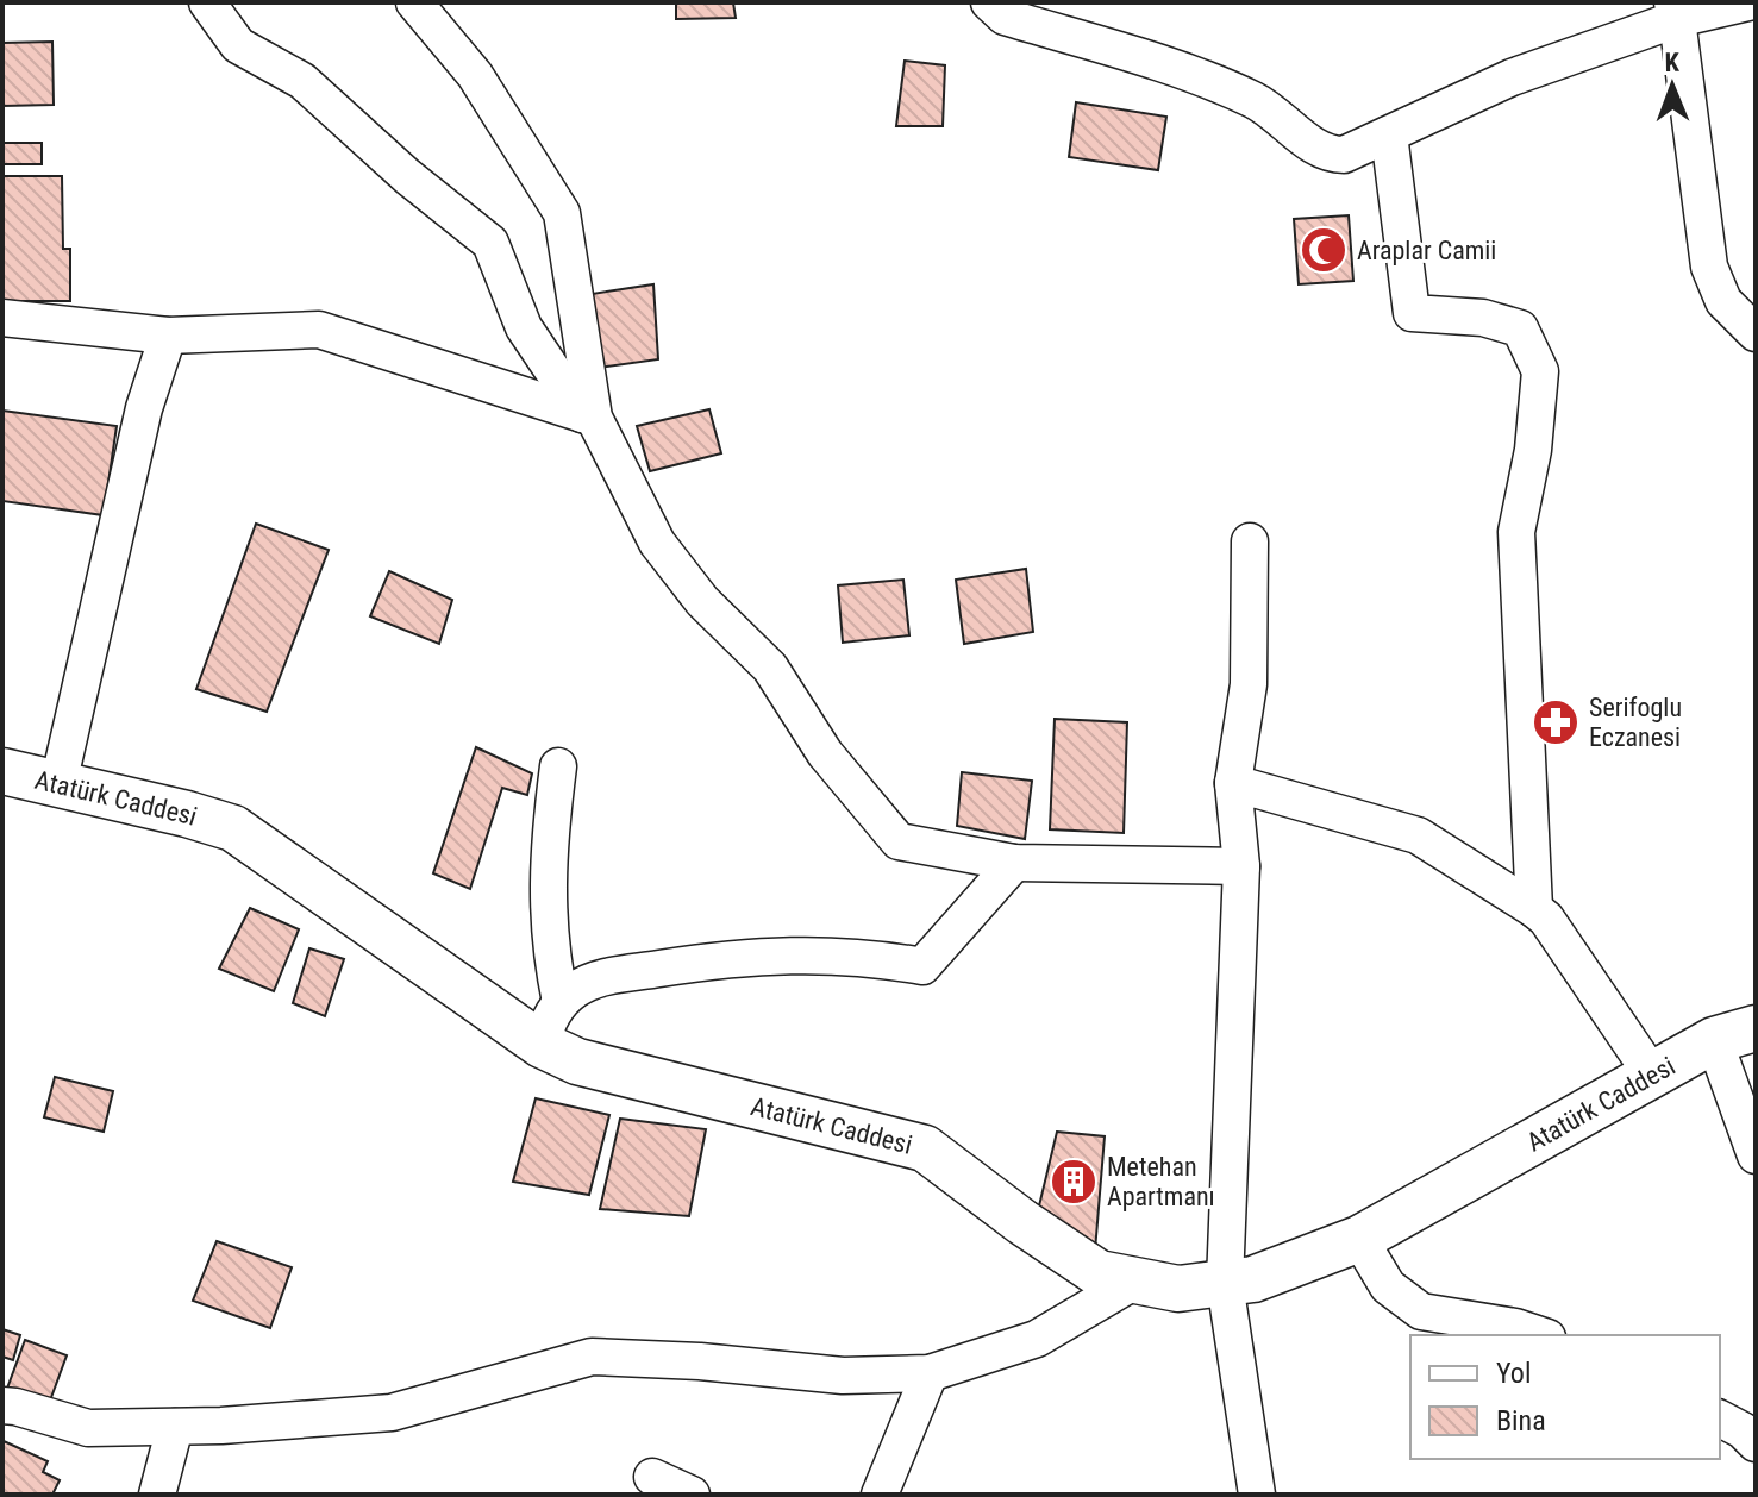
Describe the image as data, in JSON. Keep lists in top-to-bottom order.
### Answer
{
  "streets": {
    "main road": ["Atatürk Caddesi"]
  },
  "places": {
    "mosque": ["Araplar Camii"],
    "pharmacy": ["Serifoglu Eczanesi"],
    "building": ["Metehan Apartmanı"]
  },
  "legend": ["Yol", "Bina"],
  "north": "top"
}
